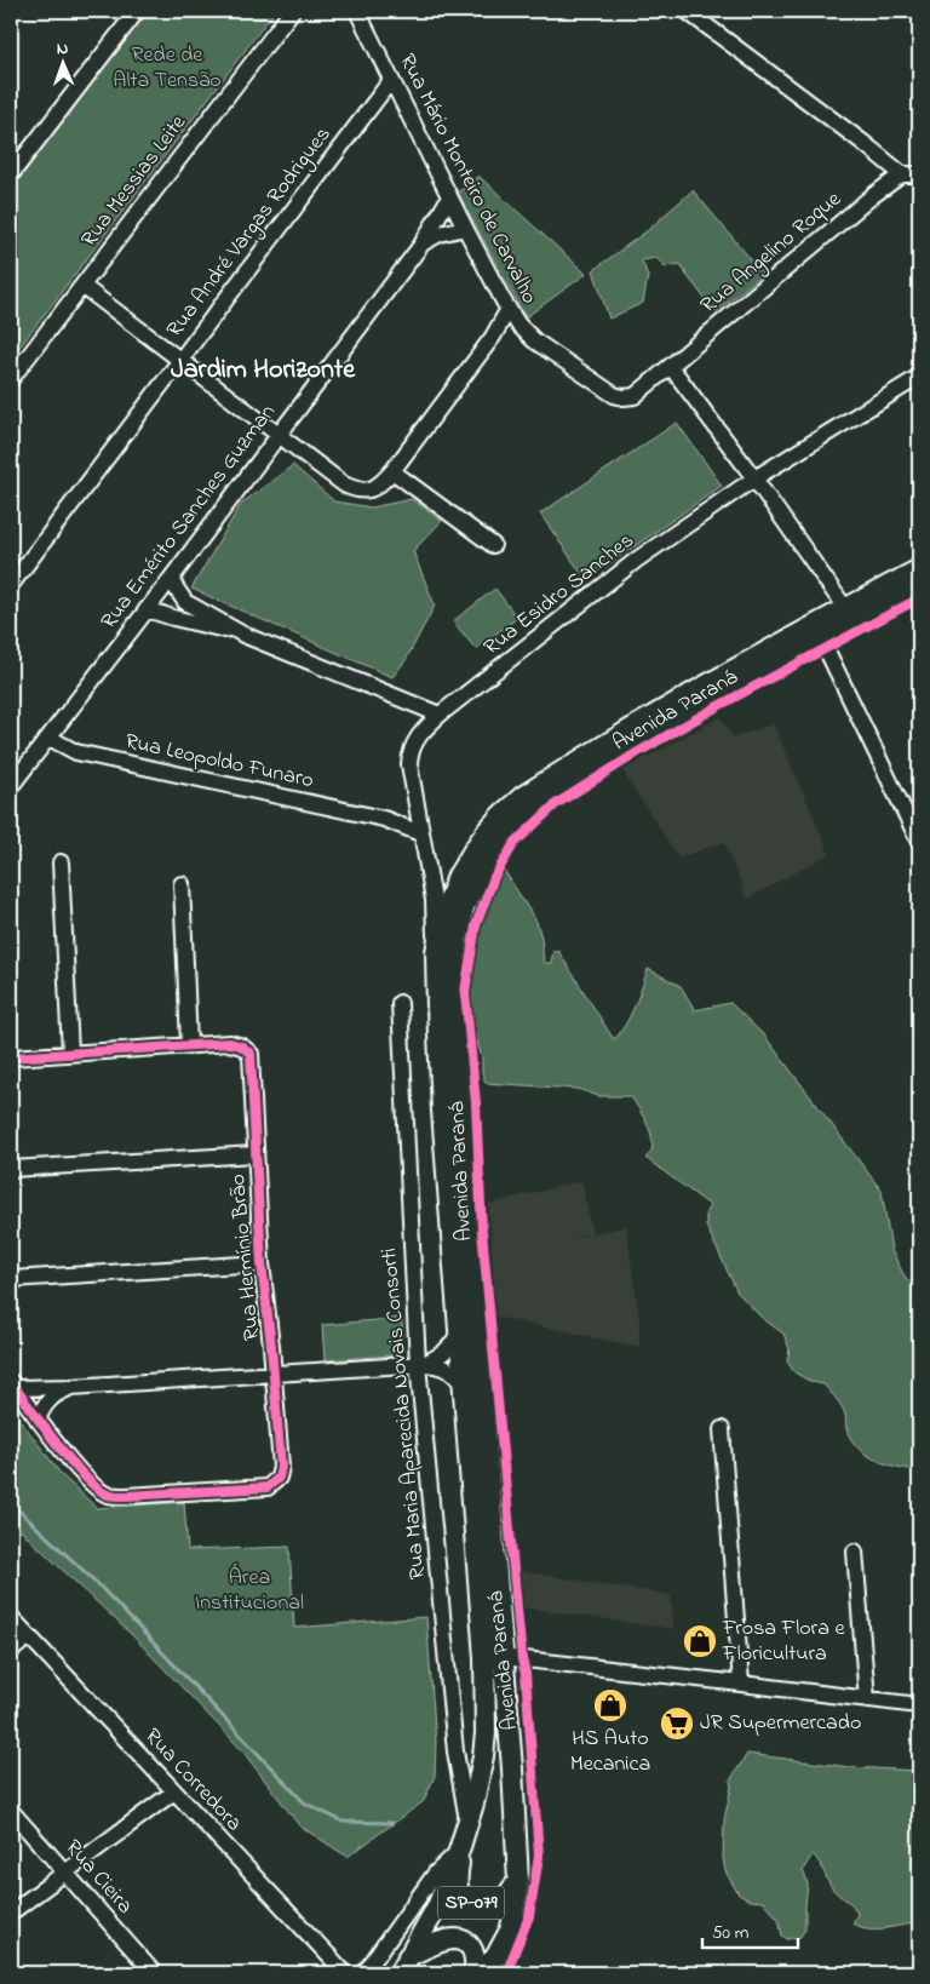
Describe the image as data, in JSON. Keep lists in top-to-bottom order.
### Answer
{
  "streets": {
    "main road": ["Avenida Paraná", "SP-079"],
    "street": [
      "Rua Mário Monteiro de Carvalho",
      "Rua Messias Leite",
      "Rua André Vargas Rodrigues",
      "Rua Angelino Roque",
      "Rua Emérito Sanches Guzman",
      "Rua Esidro Sanches",
      "Rua Leopoldo Funaro",
      "Rua Hermínio Brão",
      "Rua Maria Aparecida Novais Consorti",
      "Rua Corredora",
      "Rua Cieira"
    ]
  },
  "crossings": [
    ["Rua Mário Monteiro de Carvalho", "Rua André Vargas Rodrigues"],
    ["Rua Mário Monteiro de Carvalho", "Rua Angelino Roque"],
    ["Rua Mário Monteiro de Carvalho", "Rua Emérito Sanches Guzman"],
    ["Rua Emérito Sanches Guzman", "Rua Leopoldo Funaro"],
    ["Rua Esidro Sanches", "Avenida Paraná"],
    ["Rua Esidro Sanches", "Rua Leopoldo Funaro"],
    ["Avenida Paraná", "Rua Maria Aparecida Novais Consorti"],
    ["Avenida Paraná", "SP-079"]
  ],
  "districts": ["Jardim Horizonte"],
  "parks": ["Rede de Alta Tensão", "Área Institucional"],
  "places": {
    "shop": ["Frosa Flora e Floricultura", "HS Auto Mecanica"],
    "supermarket": ["JR Supermercado"]
  },
  "scale_bar": "50 m",
  "north": "top"
}
